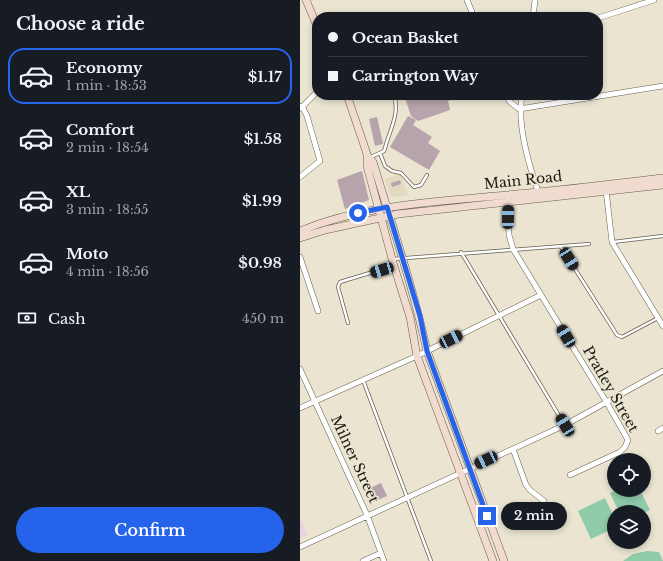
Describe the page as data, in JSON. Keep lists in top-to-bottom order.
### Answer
{
  "streets": {
    "street": ["Main Road", "Pratley Street", "Milner Street"]
  },
  "crossings": [
    ["Main Road", "Pratley Street"]
  ],
  "page": {
    "heading": "Choose a ride",
    "banner": ["Ocean Basket", "Carrington Way"],
    "list": [
      {
        "name": "Economy",
        "note": "1 min · 18:53",
        "value": "$1.17"
      },
      {
        "name": "Comfort",
        "note": "2 min · 18:54",
        "value": "$1.58"
      },
      {
        "name": "XL",
        "note": "3 min · 18:55",
        "value": "$1.99"
      },
      {
        "name": "Moto",
        "note": "4 min · 18:56",
        "value": "$0.98"
      }
    ],
    "pay": ["Cash", "450 m"],
    "buttons": "Confirm",
    "bubble": "2 min"
  }
}
